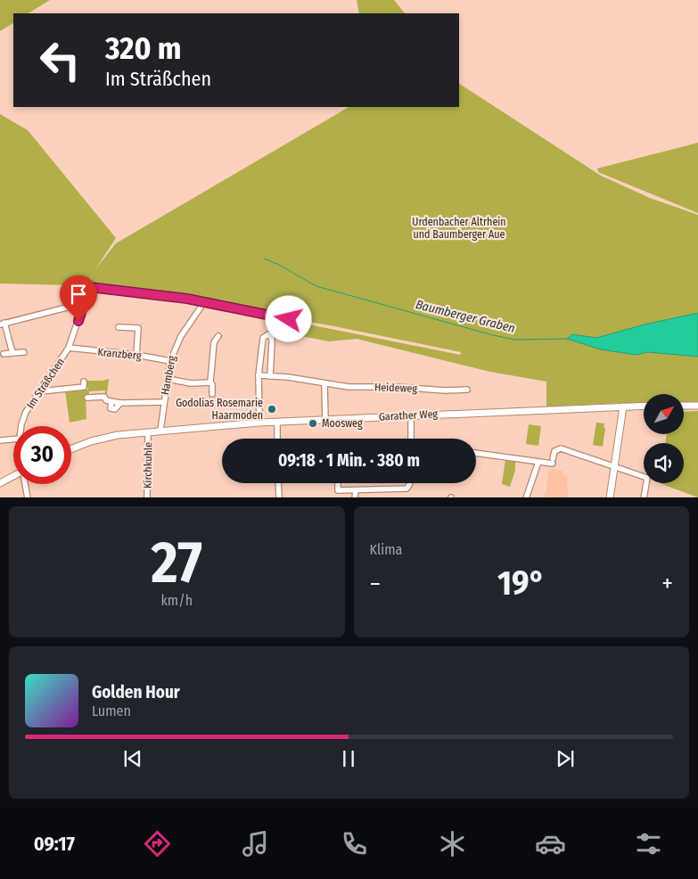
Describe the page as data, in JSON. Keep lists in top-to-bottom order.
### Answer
{
  "streets": {
    "street": [
      "Kranzberg",
      "Hamberg",
      "Im Sträßchen",
      "Heideweg",
      "Garather Weg",
      "Kirchkuhle"
    ]
  },
  "crossings": [
    ["Kranzberg", "Hamberg"],
    ["Kranzberg", "Im Sträßchen"],
    ["Hamberg", "Im Sträßchen"],
    ["Hamberg", "Garather Weg"],
    ["Garather Weg", "Kirchkuhle"]
  ],
  "water": ["Baumberger Graben"],
  "parks": ["Urdenbacher Altrhein und Baumberger Aue"],
  "places": ["Godolias Rosemarie Haarmoden", "Moosweg"],
  "north": "top right",
  "page": {
    "turn": ["320 m", "Im Sträßchen"],
    "limit": "30",
    "trip": "09:18 · 1 Min. · 380 m",
    "tile": [
      ["27", "km/h"],
      "Klima"
    ],
    "heat": ["−", "19°", "+"],
    "song": ["Golden Hour", "Lumen"],
    "tabs": "09:17"
  }
}
